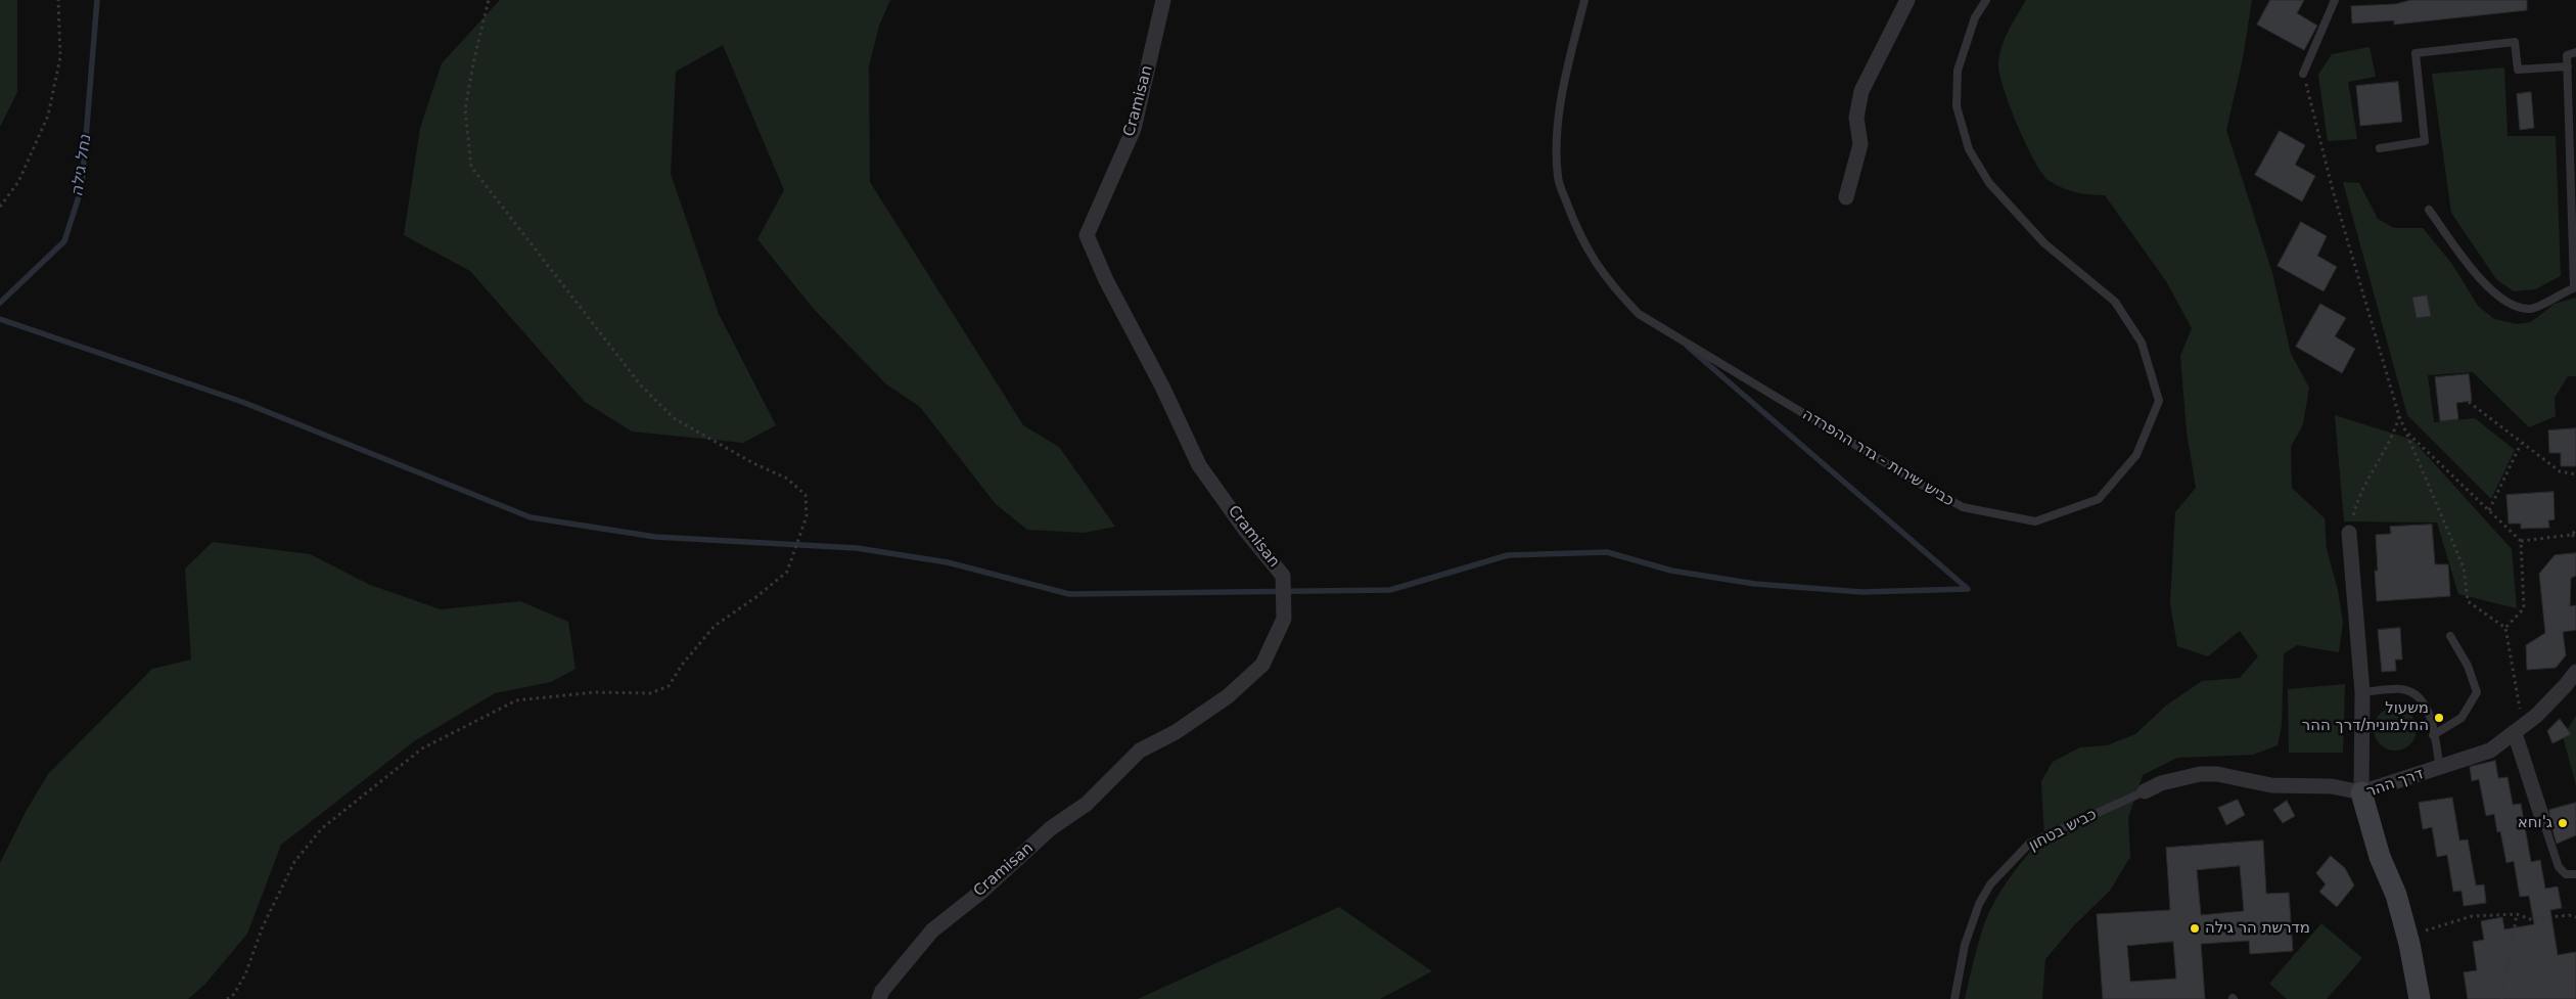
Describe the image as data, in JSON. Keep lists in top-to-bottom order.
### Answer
{
  "streets": {
    "street": ["Cramisan", "דרך ההר"],
    "lane": ["כביש שירות - גדר ההפרדה", "כביש בטחון"]
  },
  "water": ["נחל גילה"],
  "places": ["משעול החלמונית/דרך ההר", "ג'וחא", "מדרשת הר גילה"]
}
